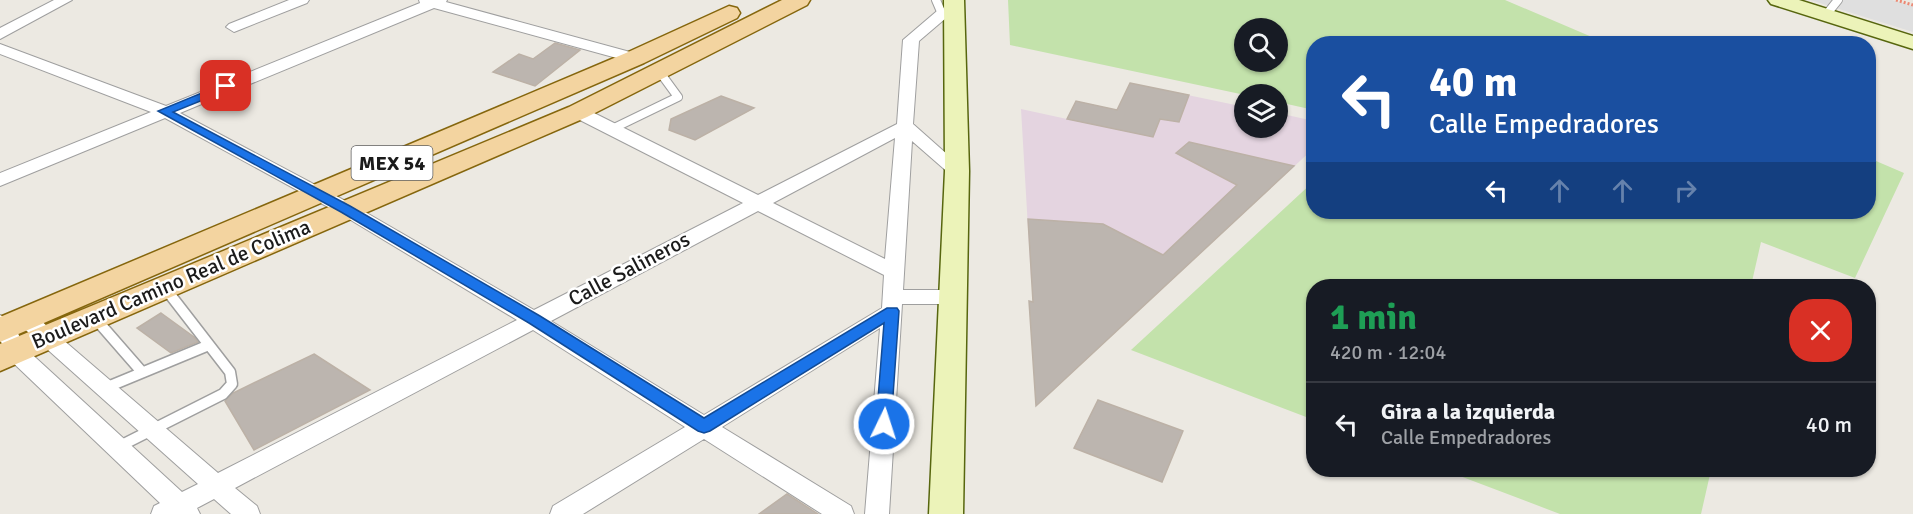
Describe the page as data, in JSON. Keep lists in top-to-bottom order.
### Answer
{
  "streets": {
    "main road": ["MEX 54", "Boulevard Camino Real de Colima"],
    "street": ["Calle Salineros"]
  },
  "page": {
    "turn": ["40 m", "Calle Empedradores"],
    "heading": ["1 min", "420 m · 12:04"],
    "list": [
      {
        "name": "Gira a la izquierda",
        "note": "Calle Empedradores",
        "value": "40 m"
      }
    ]
  }
}
